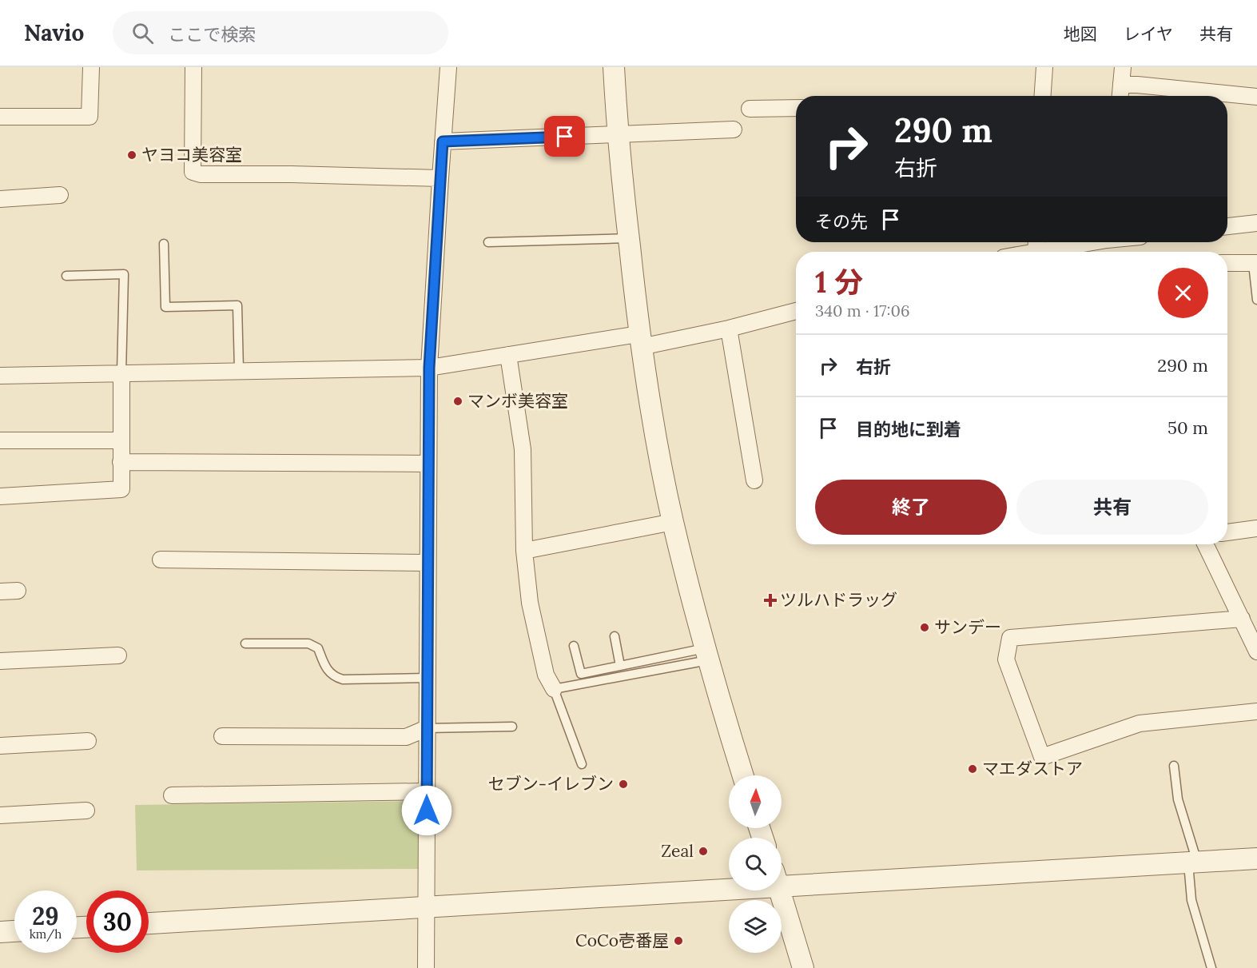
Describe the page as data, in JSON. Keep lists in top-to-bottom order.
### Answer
{
  "places": {
    "other": [
      "ヤヨコ美容室",
      "マンボ美容室",
      "サンデー",
      "マエダストア",
      "セブン-イレブン",
      "Zeal",
      "CoCo壱番屋"
    ],
    "health": ["ツルハドラッグ"]
  },
  "north": "top",
  "page": {
    "header": "Navio",
    "search": "ここで検索",
    "nav": ["地図", "レイヤ", "共有"],
    "turn": ["290 m", "右折"],
    "then": "その先",
    "heading": ["1 分", "340 m · 17:06"],
    "list": [
      {
        "name": "右折",
        "value": "290 m"
      },
      {
        "name": "目的地に到着",
        "value": "50 m"
      }
    ],
    "buttons": ["終了", "共有"],
    "speed": "29 km/h",
    "limit": "30"
  }
}
